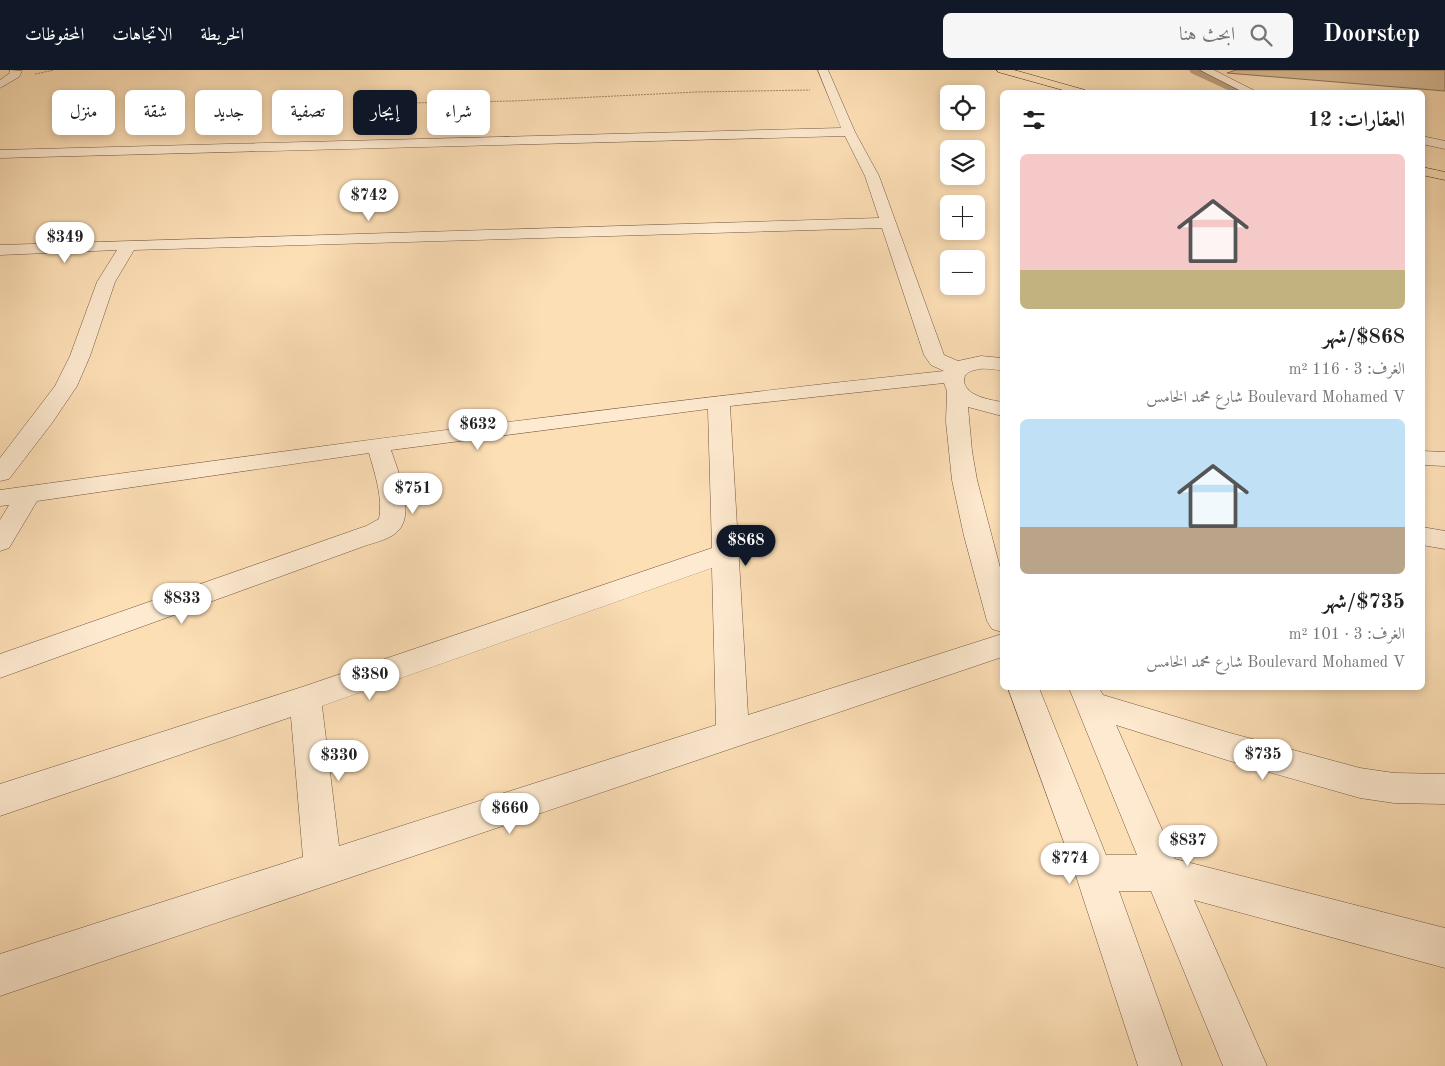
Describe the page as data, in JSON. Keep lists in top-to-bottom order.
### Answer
{
  "page": {
    "header": "Doorstep",
    "search": "ابحث هنا",
    "nav": ["الخريطة", "الاتجاهات", "المحفوظات"],
    "map_buttons": ["+", "−"],
    "chip": [
      "شراء",
      "إيجار",
      "تصفية",
      "جديد",
      "شقة",
      "منزل"
    ],
    "heading": "العقارات: 12",
    "list": [
      {
        "name": "$868/شهر",
        "note": "الغرف: 3 · 116 m² · Boulevard Mohamed V شارع محمد الخامس"
      },
      {
        "name": "$735/شهر",
        "note": "الغرف: 3 · 101 m² · Boulevard Mohamed V شارع محمد الخامس"
      }
    ],
    "price": [
      "$742",
      "$349",
      "$632",
      "$751",
      "$868",
      "$833",
      "$380",
      "$735",
      "$330",
      "$660",
      "$837",
      "$774"
    ]
  }
}
